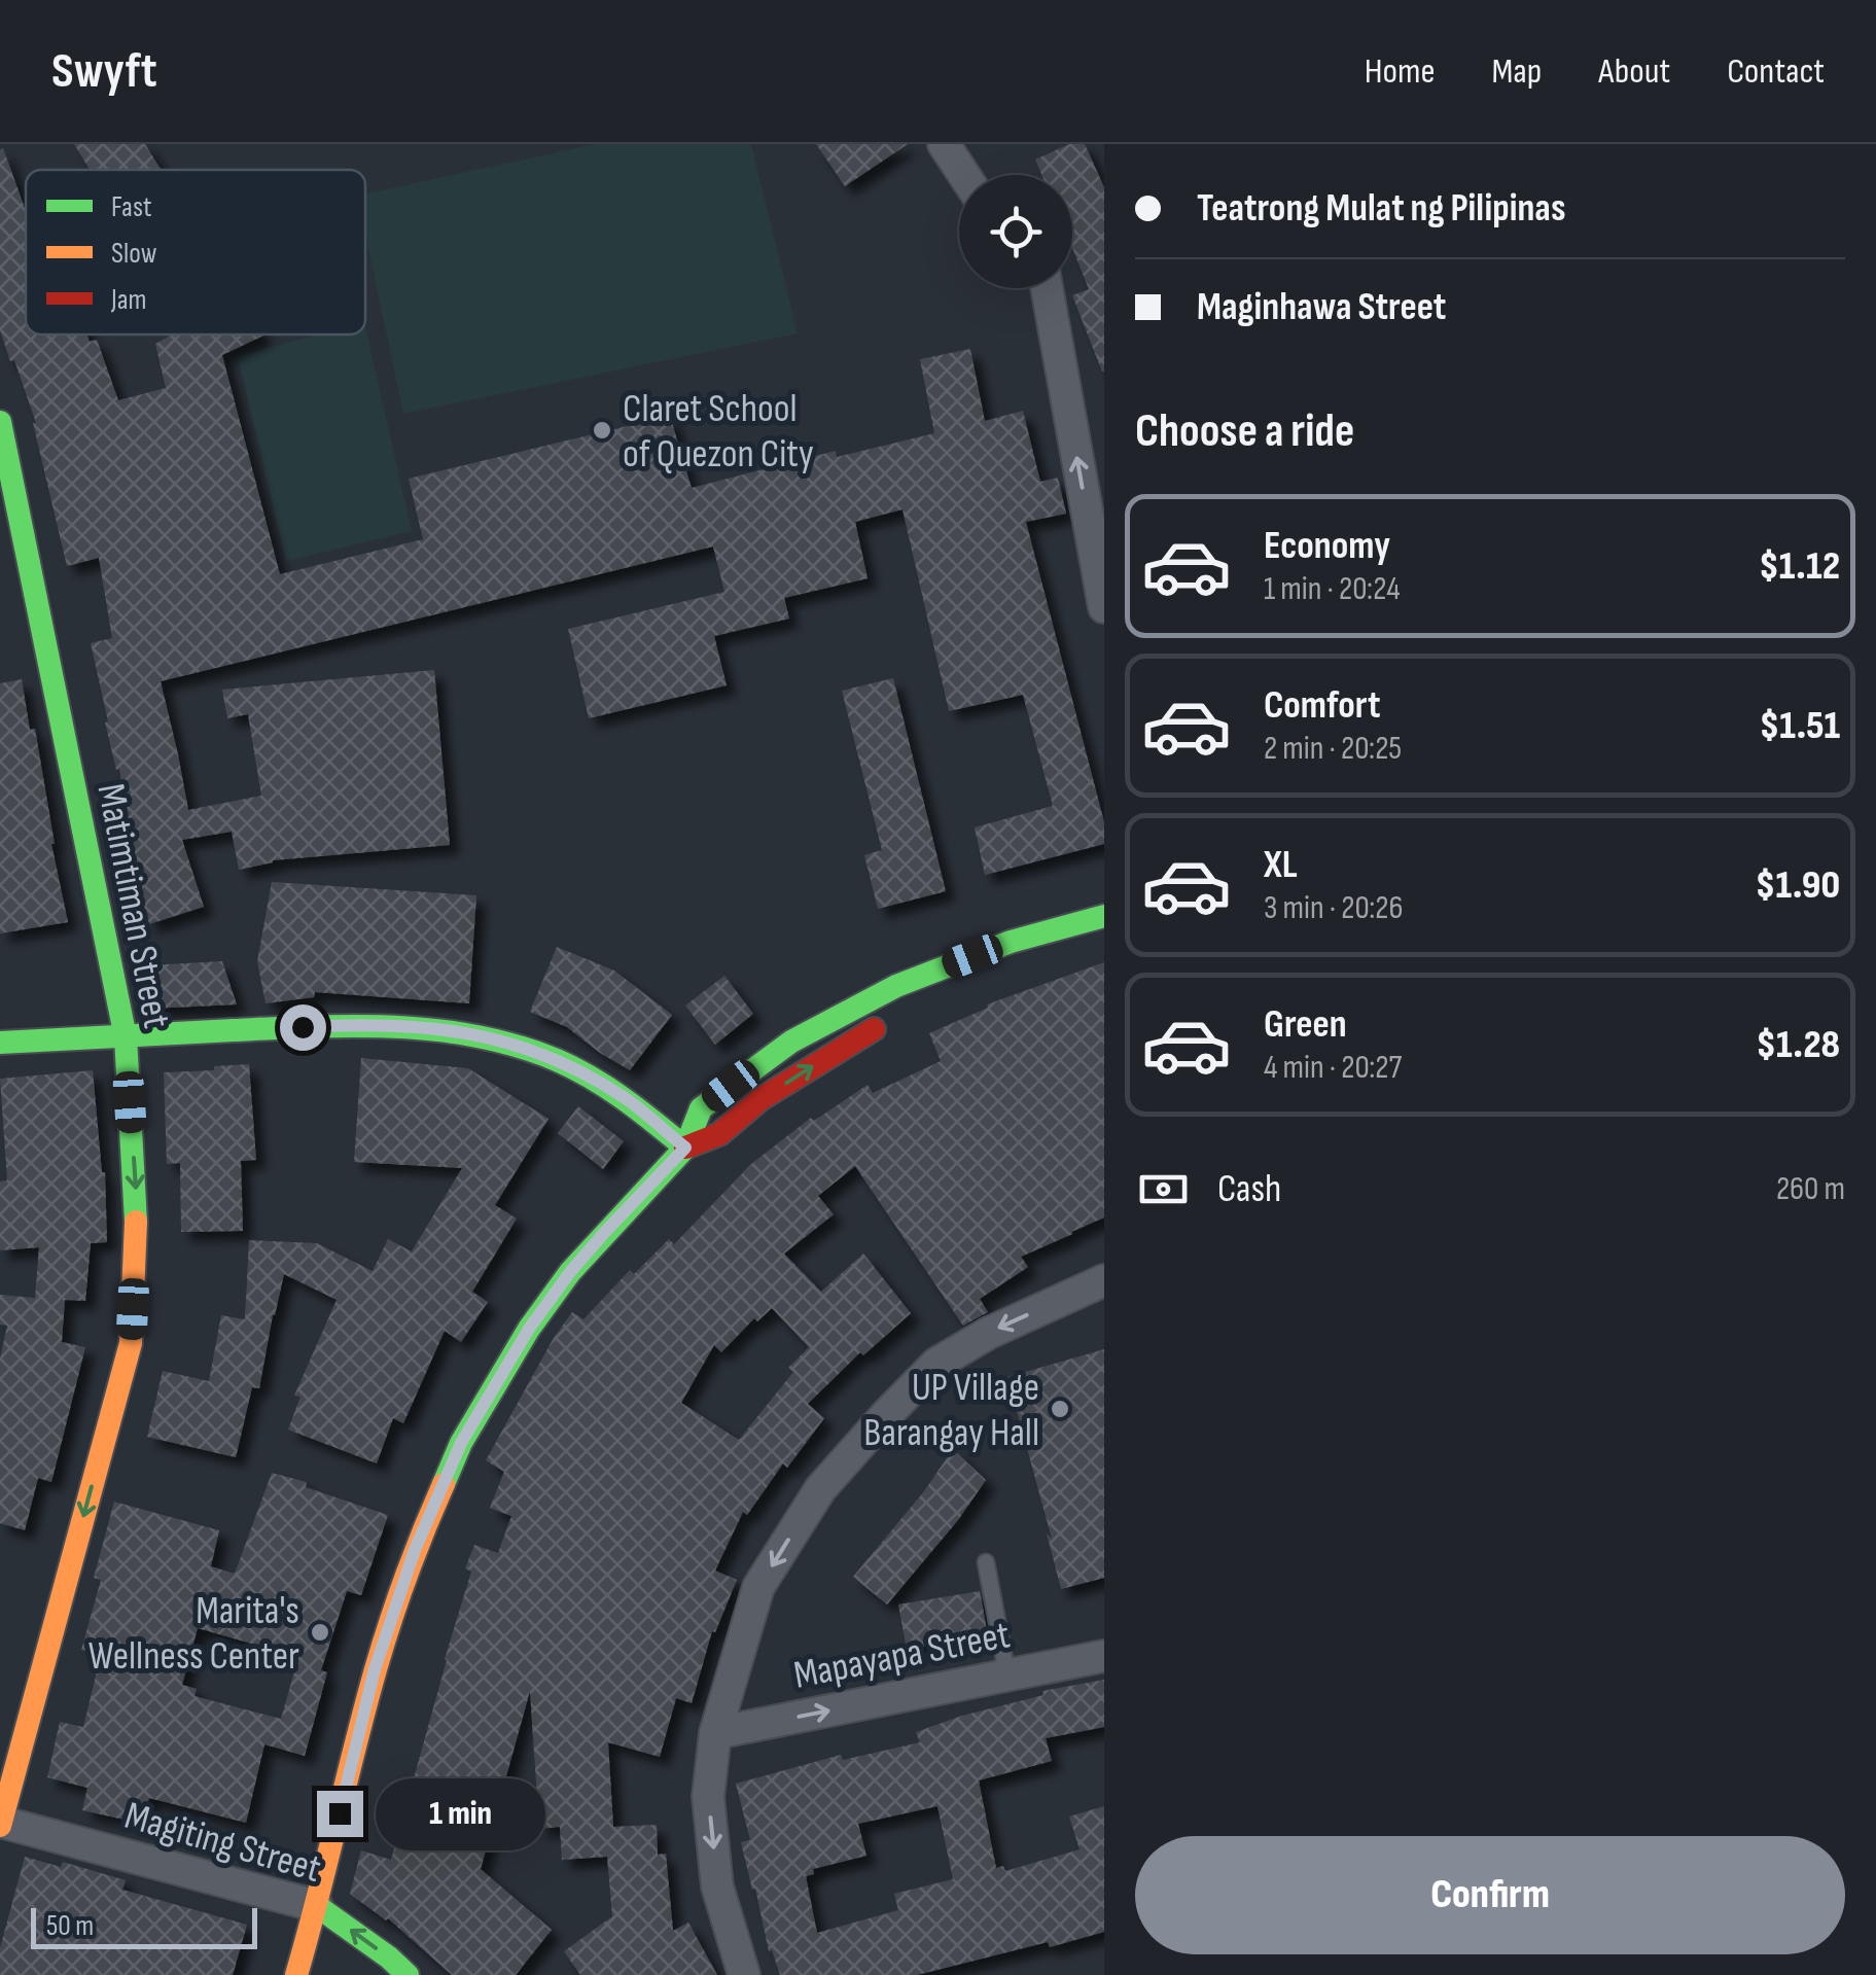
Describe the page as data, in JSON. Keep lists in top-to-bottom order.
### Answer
{
  "streets": {
    "street": ["Matimtiman Street", "Mapayapa Street", "Magiting Street"]
  },
  "crossings": [
    ["Matimtiman Street", "Magiting Street"]
  ],
  "one_way": ["Matimtiman Street", "Mapayapa Street"],
  "places": ["Claret School of Quezon City", "UP Village Barangay Hall", "Marita's Wellness Center"],
  "legend": ["Fast", "Slow", "Jam"],
  "scale_bar": "50 m",
  "page": {
    "header": "Swyft",
    "nav": [
      "Home",
      "Map",
      "About",
      "Contact"
    ],
    "banner": ["Teatrong Mulat ng Pilipinas", "Maginhawa Street"],
    "heading": "Choose a ride",
    "list": [
      {
        "name": "Economy",
        "note": "1 min · 20:24",
        "value": "$1.12"
      },
      {
        "name": "Comfort",
        "note": "2 min · 20:25",
        "value": "$1.51"
      },
      {
        "name": "XL",
        "note": "3 min · 20:26",
        "value": "$1.90"
      },
      {
        "name": "Green",
        "note": "4 min · 20:27",
        "value": "$1.28"
      }
    ],
    "pay": ["Cash", "260 m"],
    "bubble": "1 min",
    "buttons": "Confirm",
    "scale": "50 m"
  }
}
